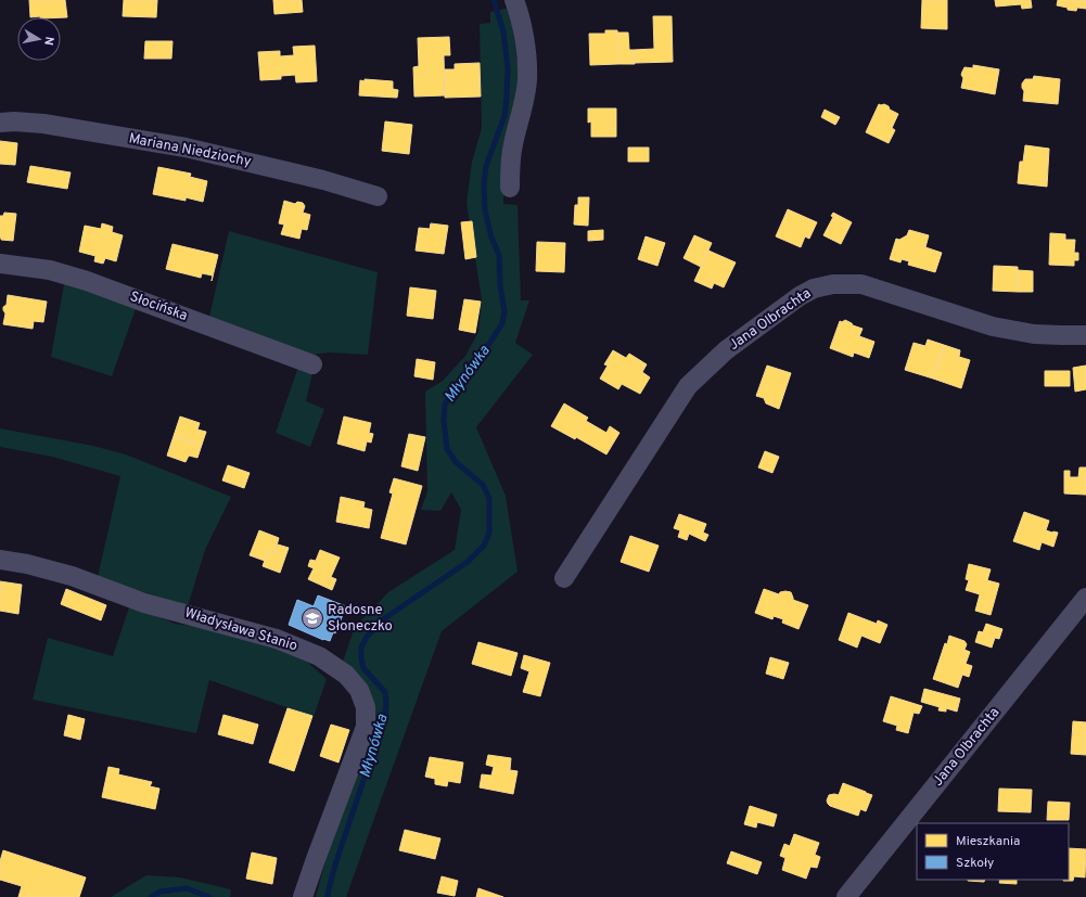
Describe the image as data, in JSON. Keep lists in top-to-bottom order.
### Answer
{
  "streets": {
    "street": [
      "Mariana Niedziochy",
      "Słocińska",
      "Jana Olbrachta",
      "Władysława Stanio"
    ]
  },
  "water": ["Młynówka"],
  "places": {
    "school or university": ["Radosne Słoneczko"]
  },
  "legend": ["Mieszkania", "Szkoły"],
  "north": "right"
}
